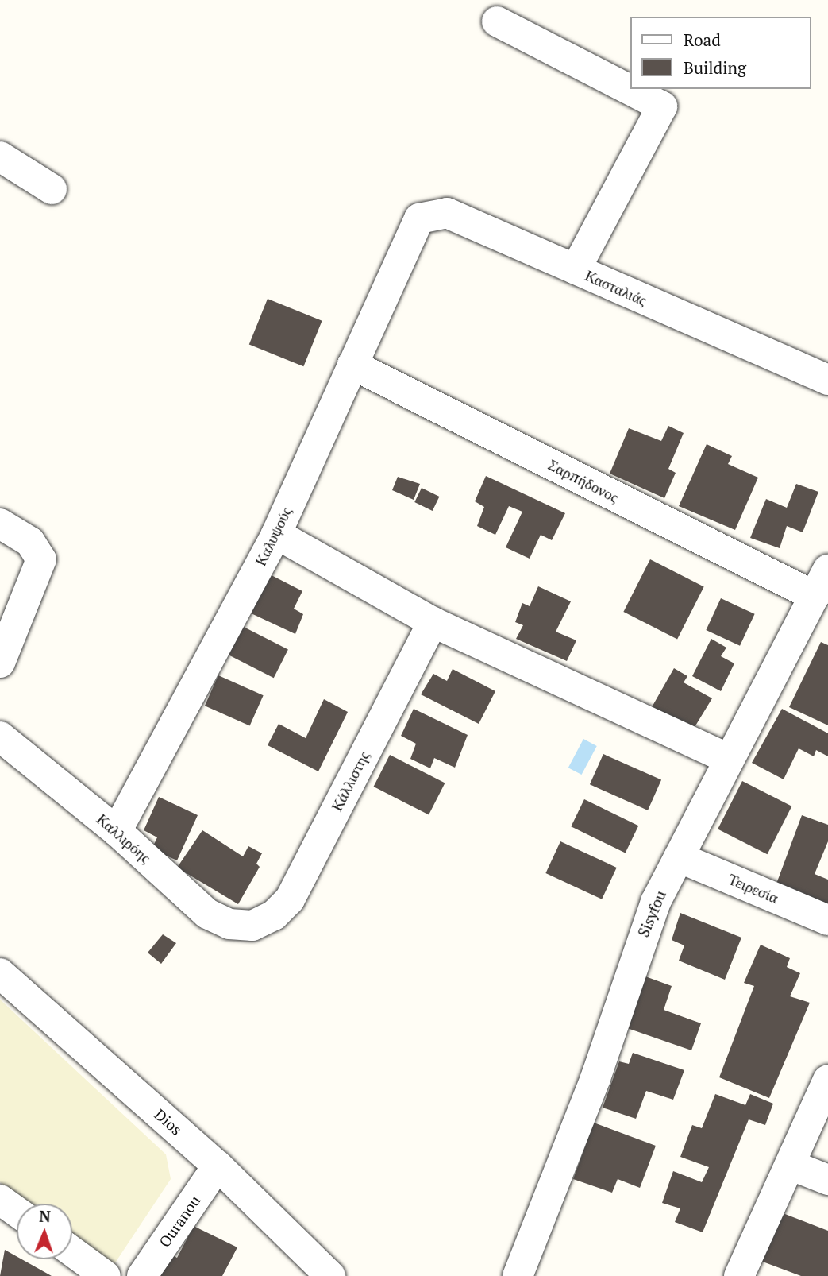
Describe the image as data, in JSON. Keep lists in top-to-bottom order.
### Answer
{
  "streets": {
    "street": [
      "Κασταλιάς",
      "Σαρπήδονος",
      "Καλυψούς",
      "Κάλλιστης",
      "Καλλιρόης",
      "Τειρεσία",
      "Sisyfou",
      "Dios",
      "Ouranou"
    ]
  },
  "crossings": [
    ["Κασταλιάς", "Καλυψούς"],
    ["Σαρπήδονος", "Καλυψούς"],
    ["Σαρπήδονος", "Sisyfou"],
    ["Καλυψούς", "Καλλιρόης"],
    ["Κάλλιστης", "Καλλιρόης"],
    ["Τειρεσία", "Sisyfou"],
    ["Dios", "Ouranou"]
  ],
  "legend": ["Road", "Building"],
  "north": "top"
}
